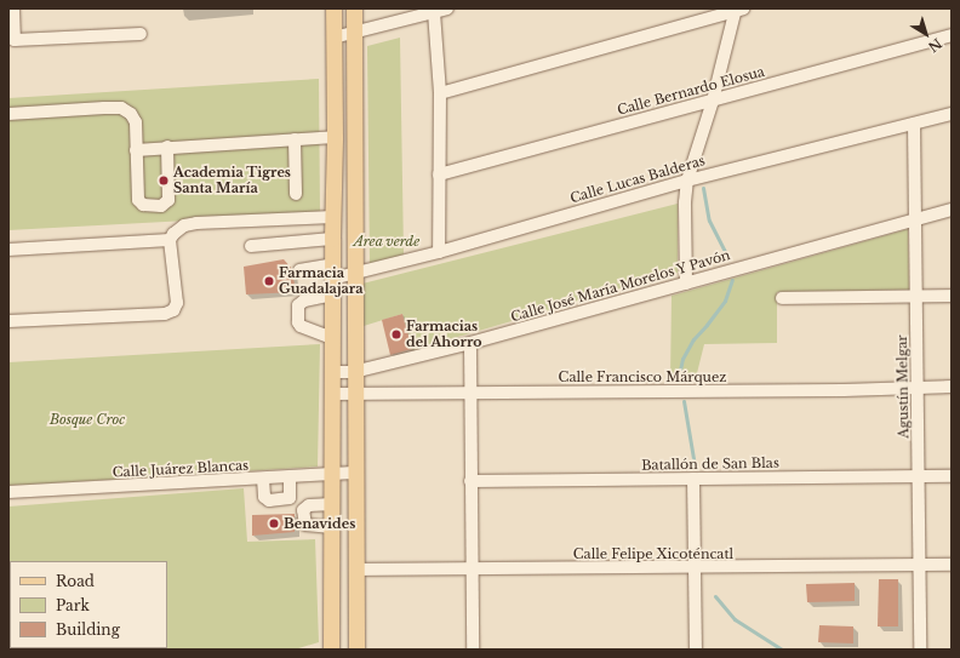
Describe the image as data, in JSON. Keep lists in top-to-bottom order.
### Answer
{
  "streets": {
    "street": [
      "Calle Bernardo Elosua",
      "Calle Lucas Balderas",
      "Calle José María Morelos Y Pavón",
      "Calle Francisco Márquez",
      "Agustín Melgar",
      "Batallón de San Blas",
      "Calle Juárez Blancas",
      "Calle Felipe Xicoténcatl"
    ]
  },
  "crossings": [
    ["Calle Lucas Balderas", "Agustín Melgar"],
    ["Calle José María Morelos Y Pavón", "Agustín Melgar"],
    ["Calle Francisco Márquez", "Agustín Melgar"],
    ["Agustín Melgar", "Batallón de San Blas"],
    ["Agustín Melgar", "Calle Felipe Xicoténcatl"]
  ],
  "parks": ["Area verde", "Bosque Croc"],
  "places": [
    "Academia Tigres Santa María",
    "Farmacia Guadalajara",
    "Farmacias del Ahorro",
    "Benavides"
  ],
  "legend": ["Road", "Park", "Building"],
  "north": "bottom right"
}
